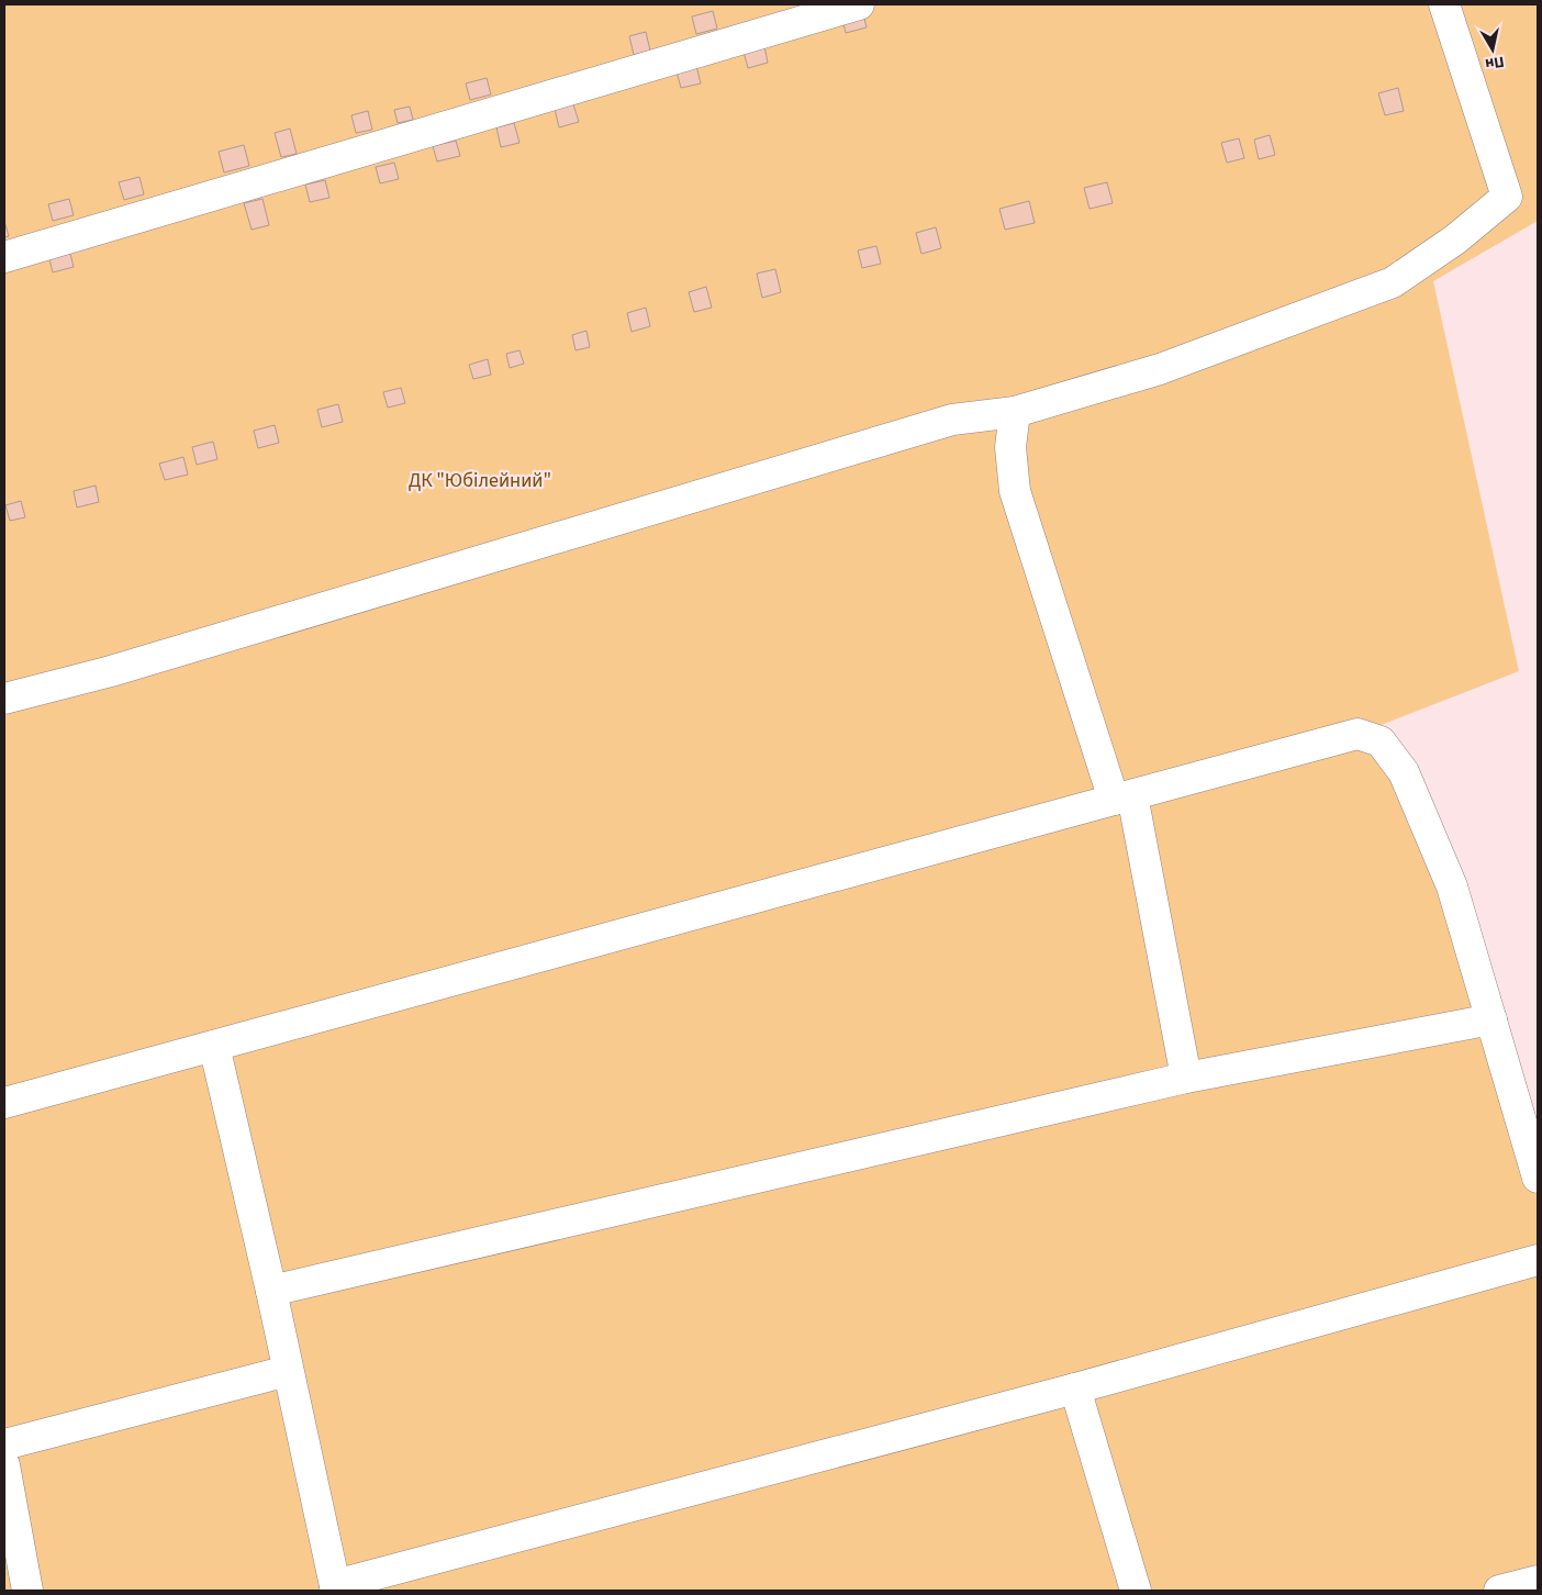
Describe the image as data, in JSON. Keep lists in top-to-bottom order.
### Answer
{
  "parks": ["ДК \"Юбілейний\""],
  "north": "bottom"
}
